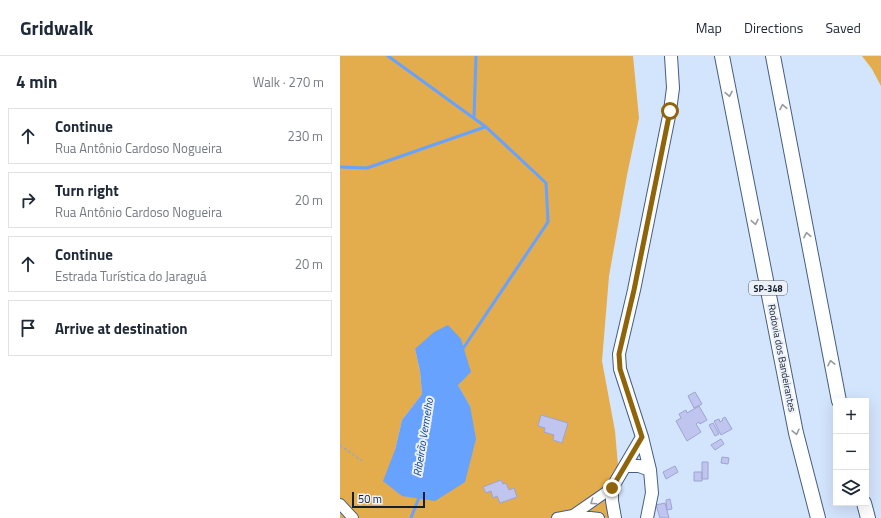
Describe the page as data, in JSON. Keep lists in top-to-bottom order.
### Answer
{
  "streets": {
    "highway": ["SP-348", "Rodovia dos Bandeirantes"]
  },
  "water": ["Ribeirão Vermelho"],
  "scale_bar": "50 m",
  "page": {
    "header": "Gridwalk",
    "nav": ["Map", "Directions", "Saved"],
    "heading": ["4 min", "Walk · 270 m"],
    "list": [
      ["Continue", "Rua Antônio Cardoso Nogueira", "230 m"],
      ["Turn right", "Rua Antônio Cardoso Nogueira", "20 m"],
      ["Continue", "Estrada Turística do Jaraguá", "20 m"],
      "Arrive at destination"
    ],
    "map_buttons": ["+", "−"],
    "scale": "50 m"
  }
}
